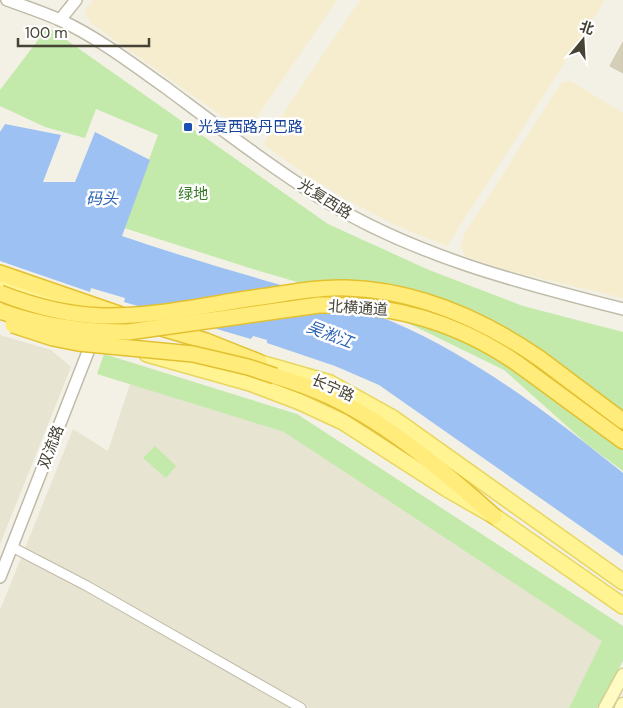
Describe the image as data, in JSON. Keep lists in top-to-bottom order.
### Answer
{
  "streets": {
    "highway": ["北横通道"],
    "main road": ["长宁路"],
    "street": ["光复西路", "双流路"]
  },
  "crossings": [
    ["长宁路", "双流路"]
  ],
  "water": ["码头", "吴淞江"],
  "parks": ["绿地"],
  "places": {
    "transit": ["光复西路丹巴路"]
  },
  "scale_bar": "100 m",
  "north": "top"
}
